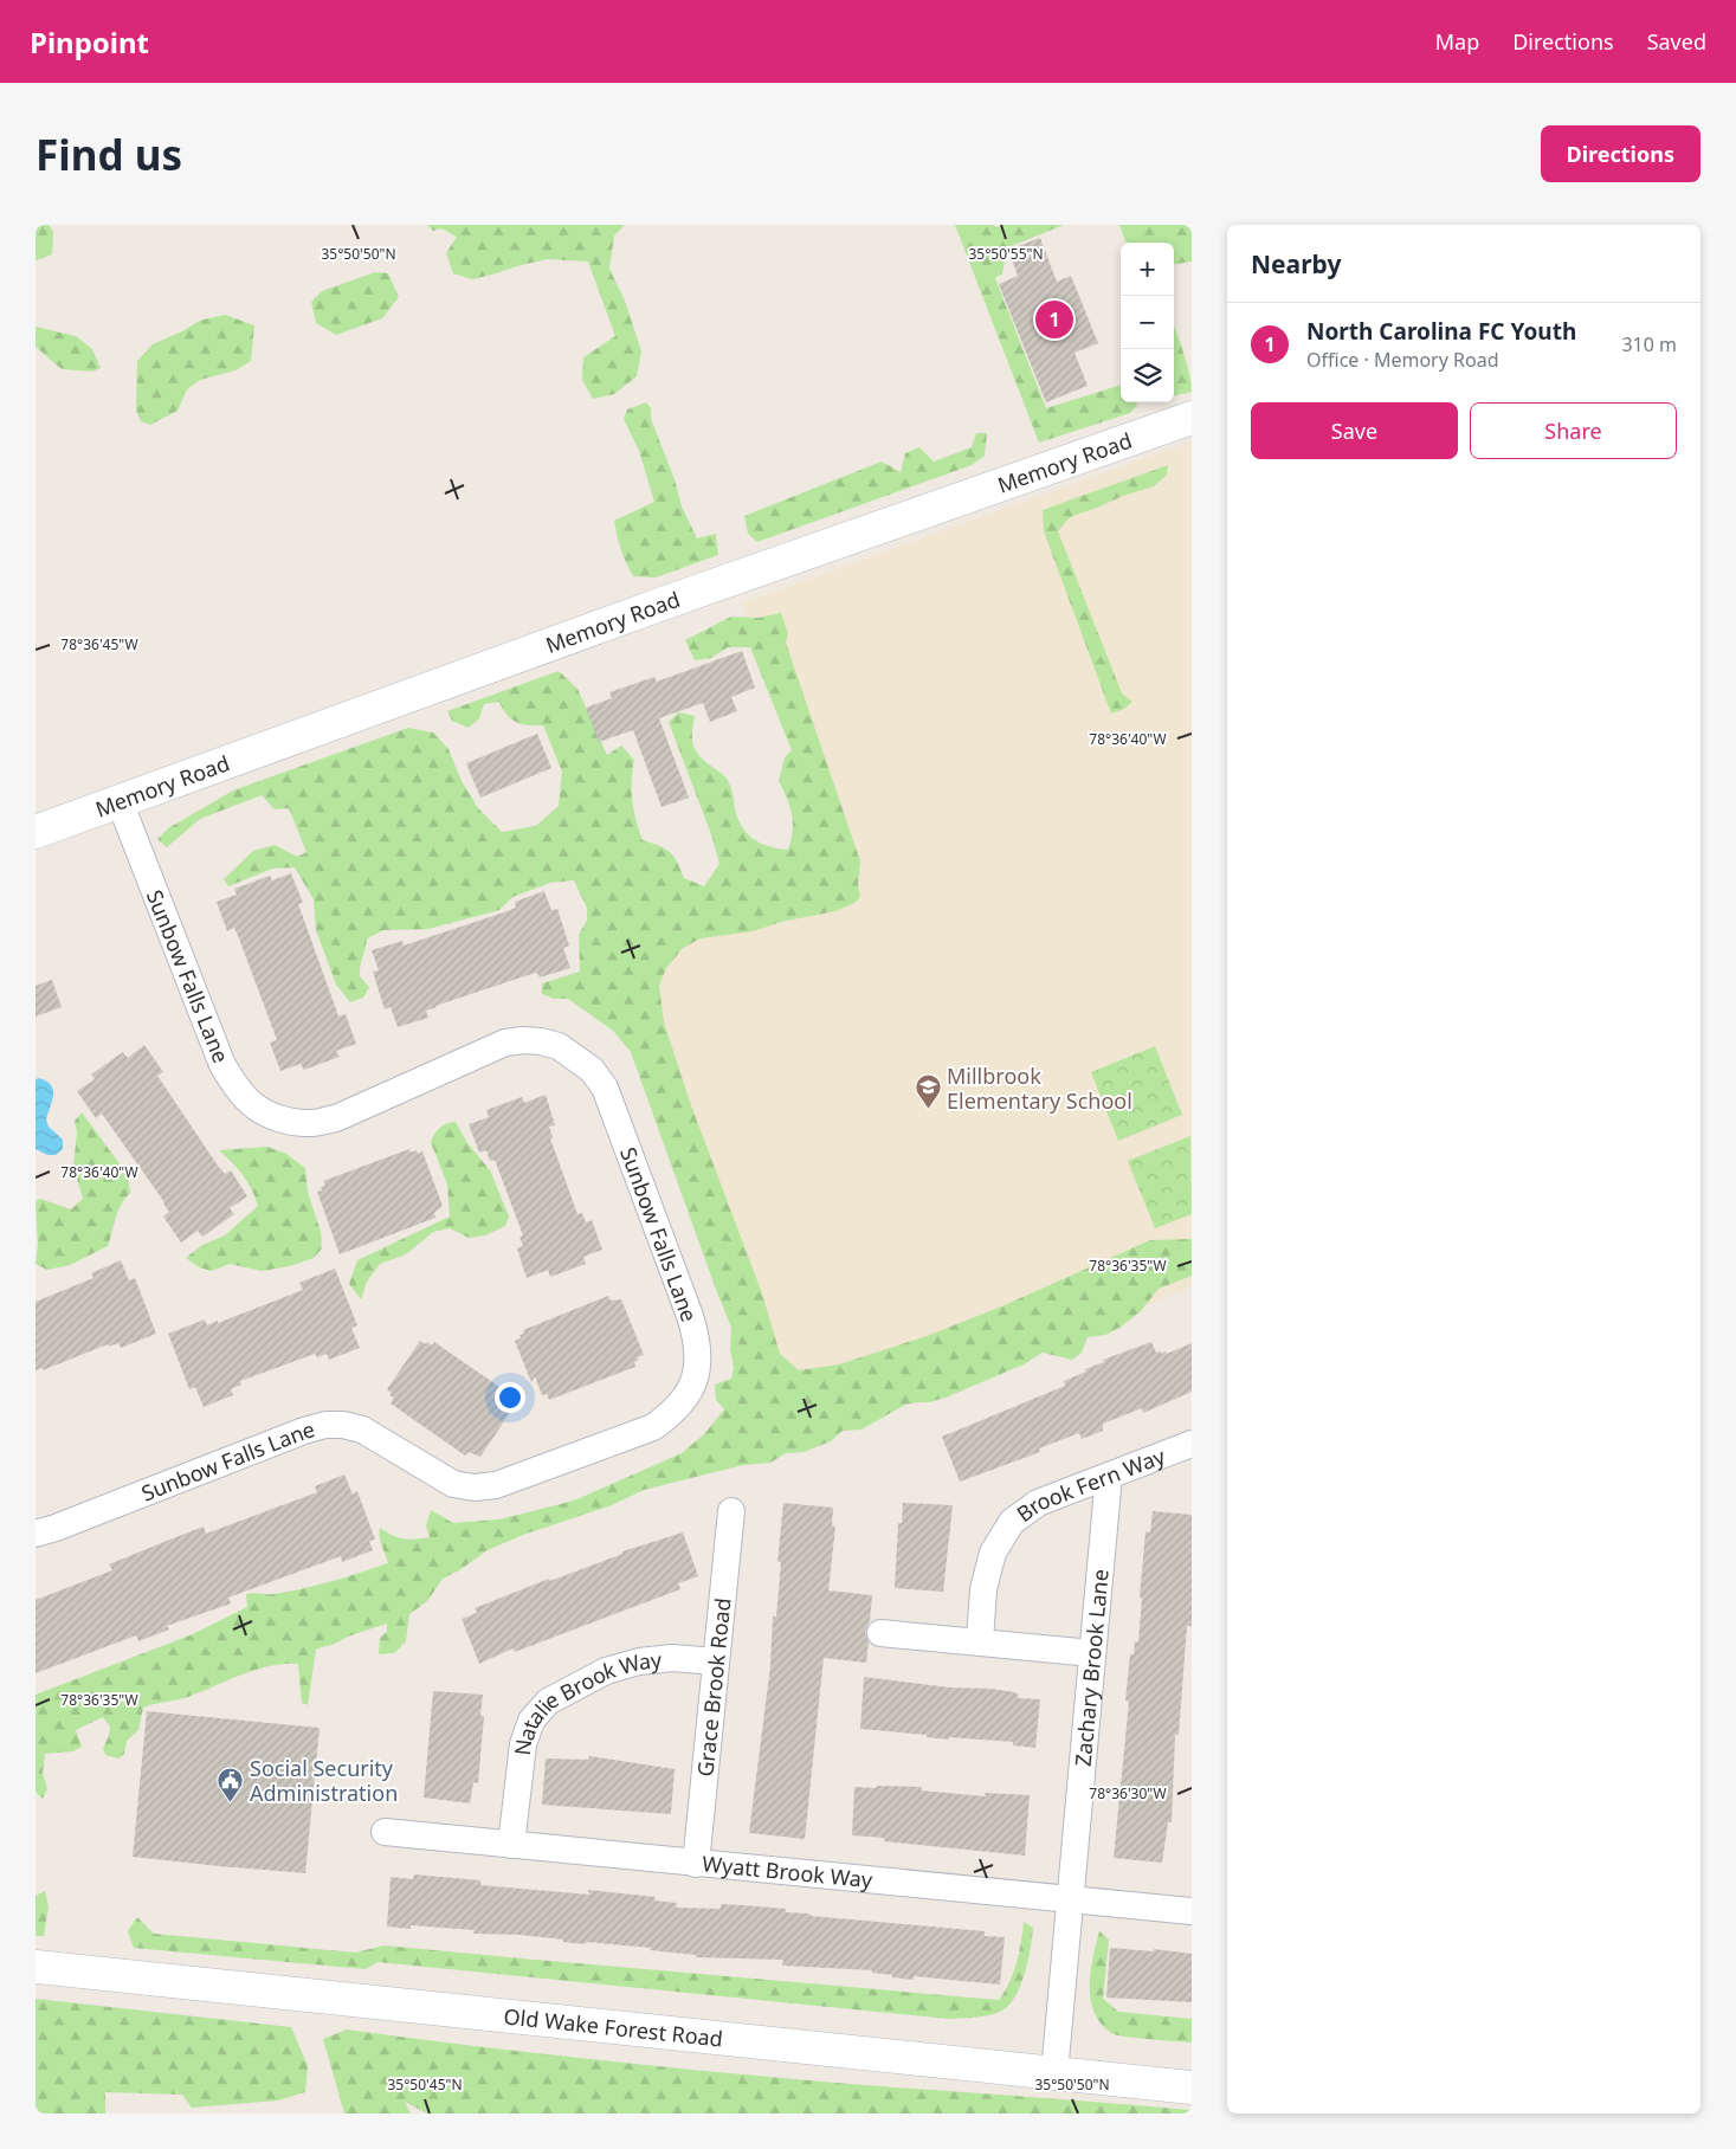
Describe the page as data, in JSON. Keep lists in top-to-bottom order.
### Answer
{
  "streets": {
    "street": [
      "Memory Road",
      "Sunbow Falls Lane",
      "Brook Fern Way",
      "Zachary Brook Lane",
      "Grace Brook Road",
      "Natalie Brook Way",
      "Wyatt Brook Way",
      "Old Wake Forest Road"
    ]
  },
  "crossings": [
    ["Memory Road", "Sunbow Falls Lane"],
    ["Brook Fern Way", "Zachary Brook Lane"],
    ["Zachary Brook Lane", "Wyatt Brook Way"],
    ["Zachary Brook Lane", "Old Wake Forest Road"],
    ["Grace Brook Road", "Natalie Brook Way"],
    ["Grace Brook Road", "Wyatt Brook Way"],
    ["Natalie Brook Way", "Wyatt Brook Way"]
  ],
  "places": {
    "school or university": ["Millbrook Elementary School"],
    "public building": ["Social Security Administration"]
  },
  "page": {
    "header": "Pinpoint",
    "nav": ["Map", "Directions", "Saved"],
    "buttons": [
      "Directions",
      ["Save", "Share"]
    ],
    "title": "Find us",
    "heading": "Nearby",
    "map_buttons": ["+", "−"],
    "pins": "1",
    "list": [
      {
        "mark": "1",
        "name": "North Carolina FC Youth",
        "note": "Office · Memory Road",
        "value": "310 m"
      }
    ]
  },
  "coordinates": [
    "35°50'50\"N",
    "35°50'55\"N",
    "78°36'45\"W",
    "78°36'40\"W",
    "78°36'35\"W",
    "78°36'30\"W",
    "35°50'45\"N"
  ]
}
